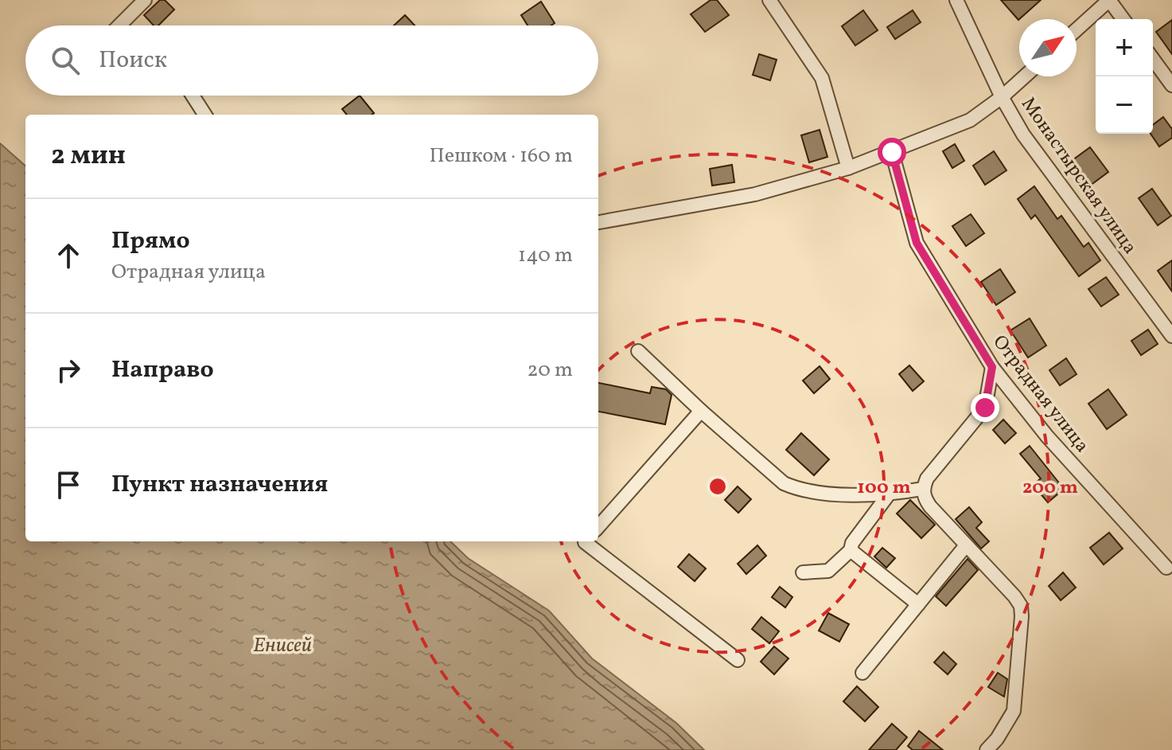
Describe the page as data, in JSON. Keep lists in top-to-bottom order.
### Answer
{
  "streets": {
    "street": ["Монастырская улица", "Отрадная улица"]
  },
  "water": ["Енисей"],
  "north": "top right",
  "page": {
    "map_buttons": ["+", "−"],
    "search": "Поиск",
    "heading": ["2 мин", "Пешком · 160 m"],
    "list": [
      ["Прямо", "Отрадная улица", "140 m"],
      ["Направо", "20 m"],
      "Пункт назначения"
    ]
  },
  "rings": ["100 m", "200 m"]
}
